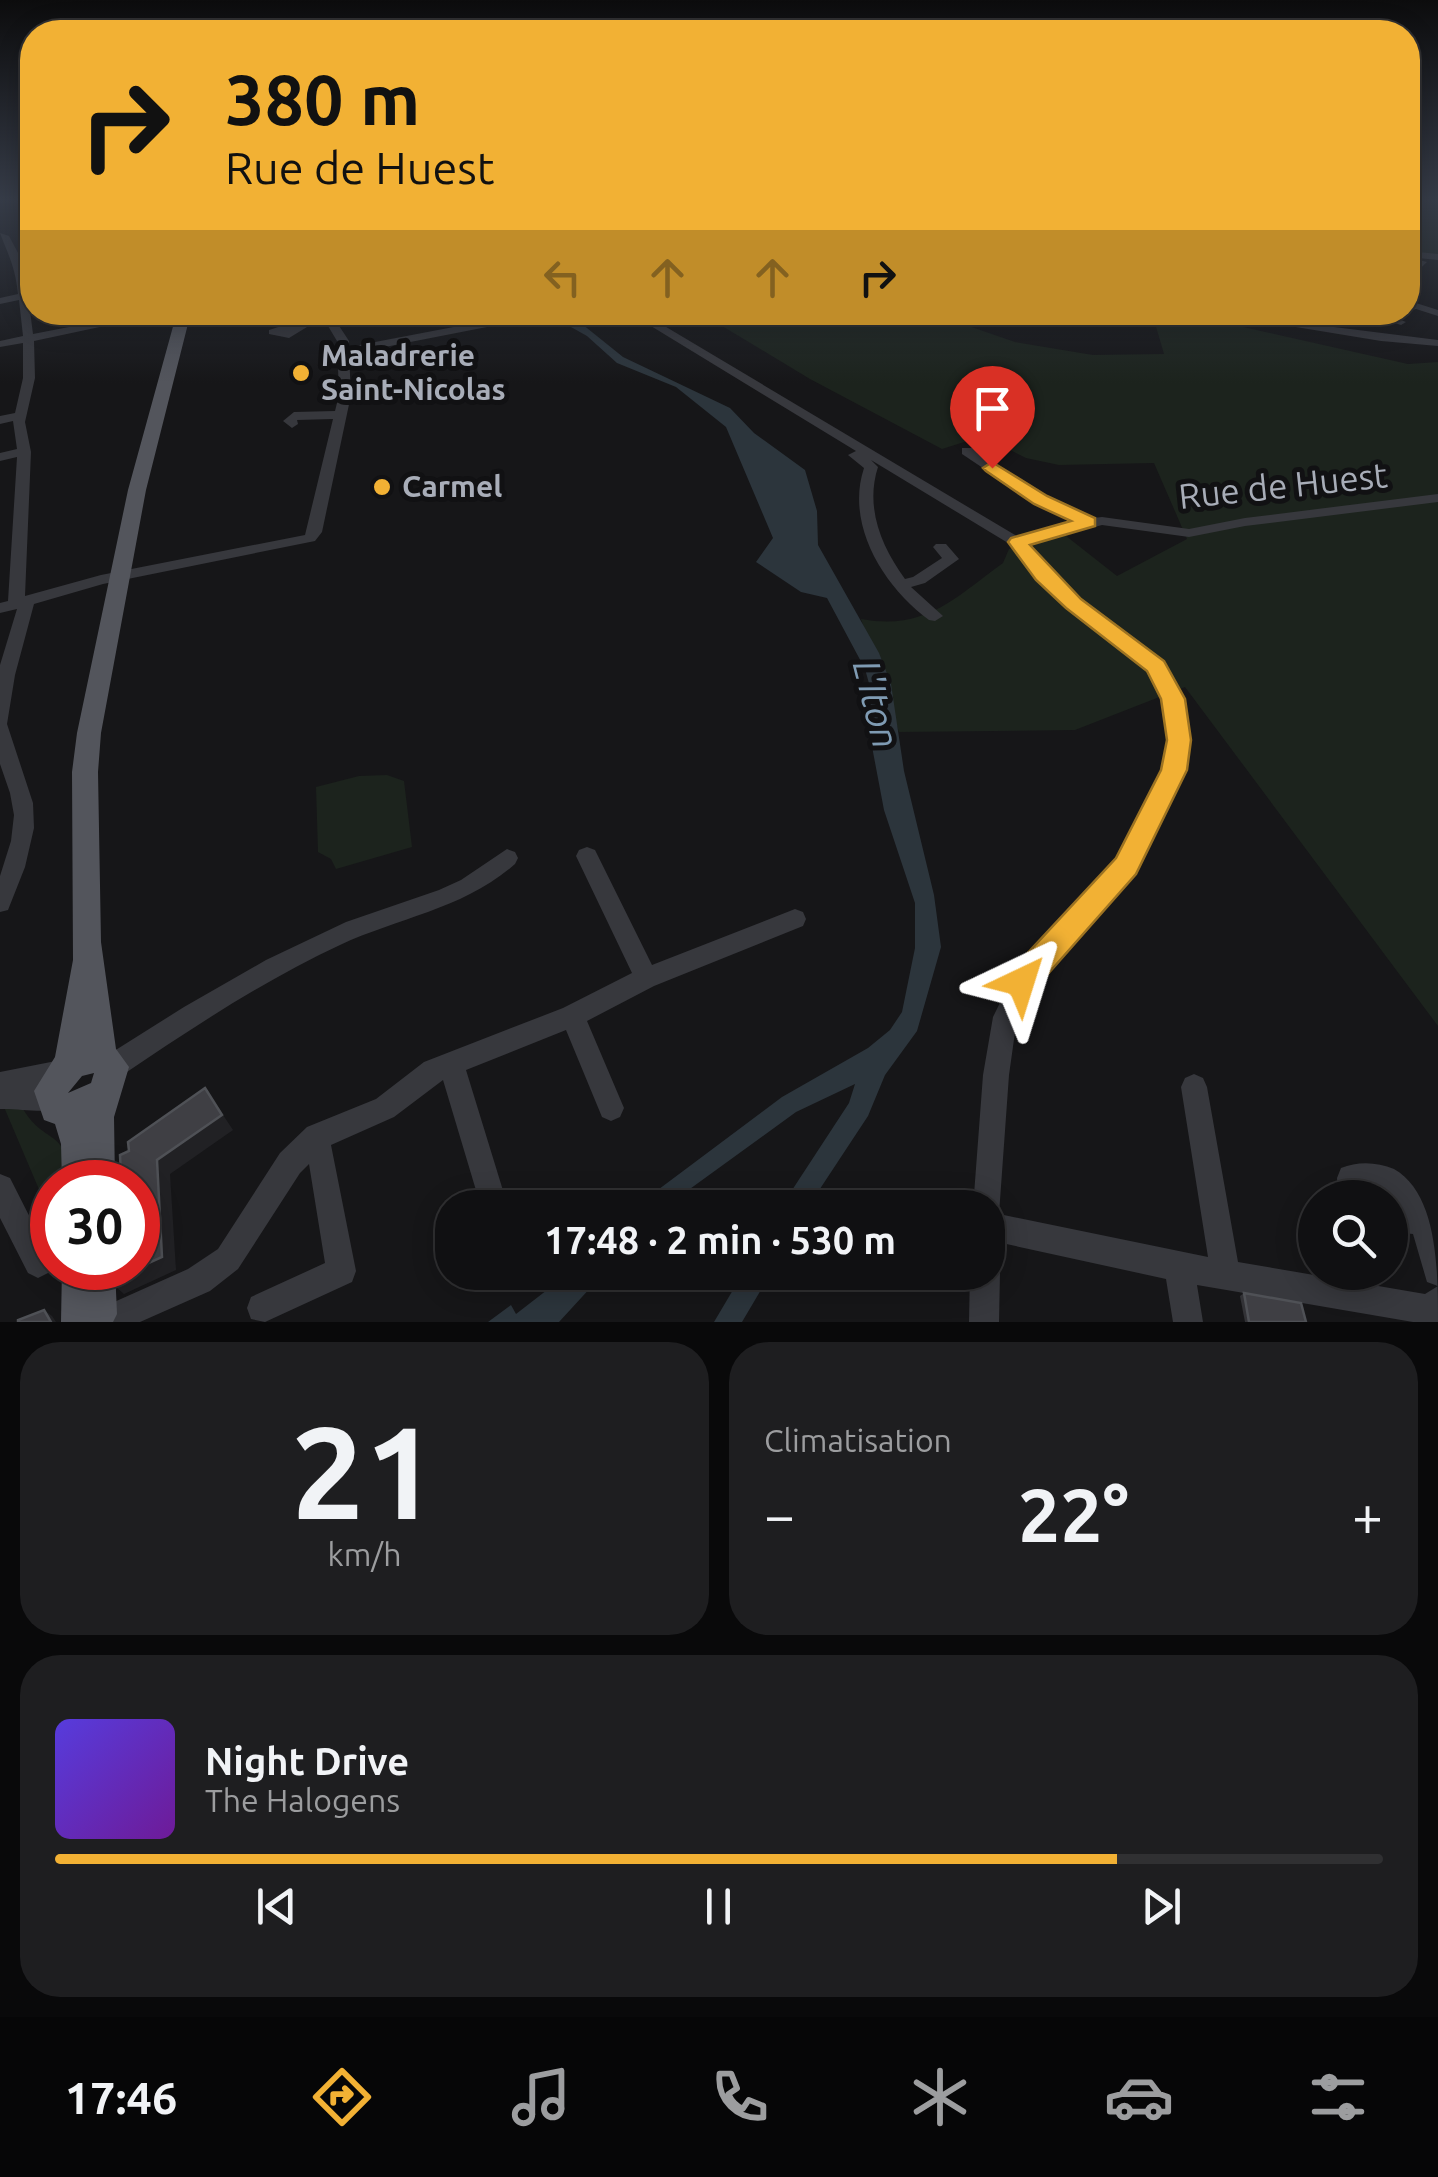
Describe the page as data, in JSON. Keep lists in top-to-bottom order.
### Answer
{
  "streets": {
    "street": ["Rue de Huest"]
  },
  "water": ["L'Iton"],
  "places": ["Maladrerie Saint-Nicolas", "Carmel"],
  "page": {
    "turn": ["380 m", "Rue de Huest"],
    "limit": "30",
    "trip": "17:48 · 2 min · 530 m",
    "tile": [
      ["21", "km/h"],
      "Climatisation"
    ],
    "heat": ["−", "22°", "+"],
    "song": ["Night Drive", "The Halogens"],
    "tabs": "17:46"
  }
}
